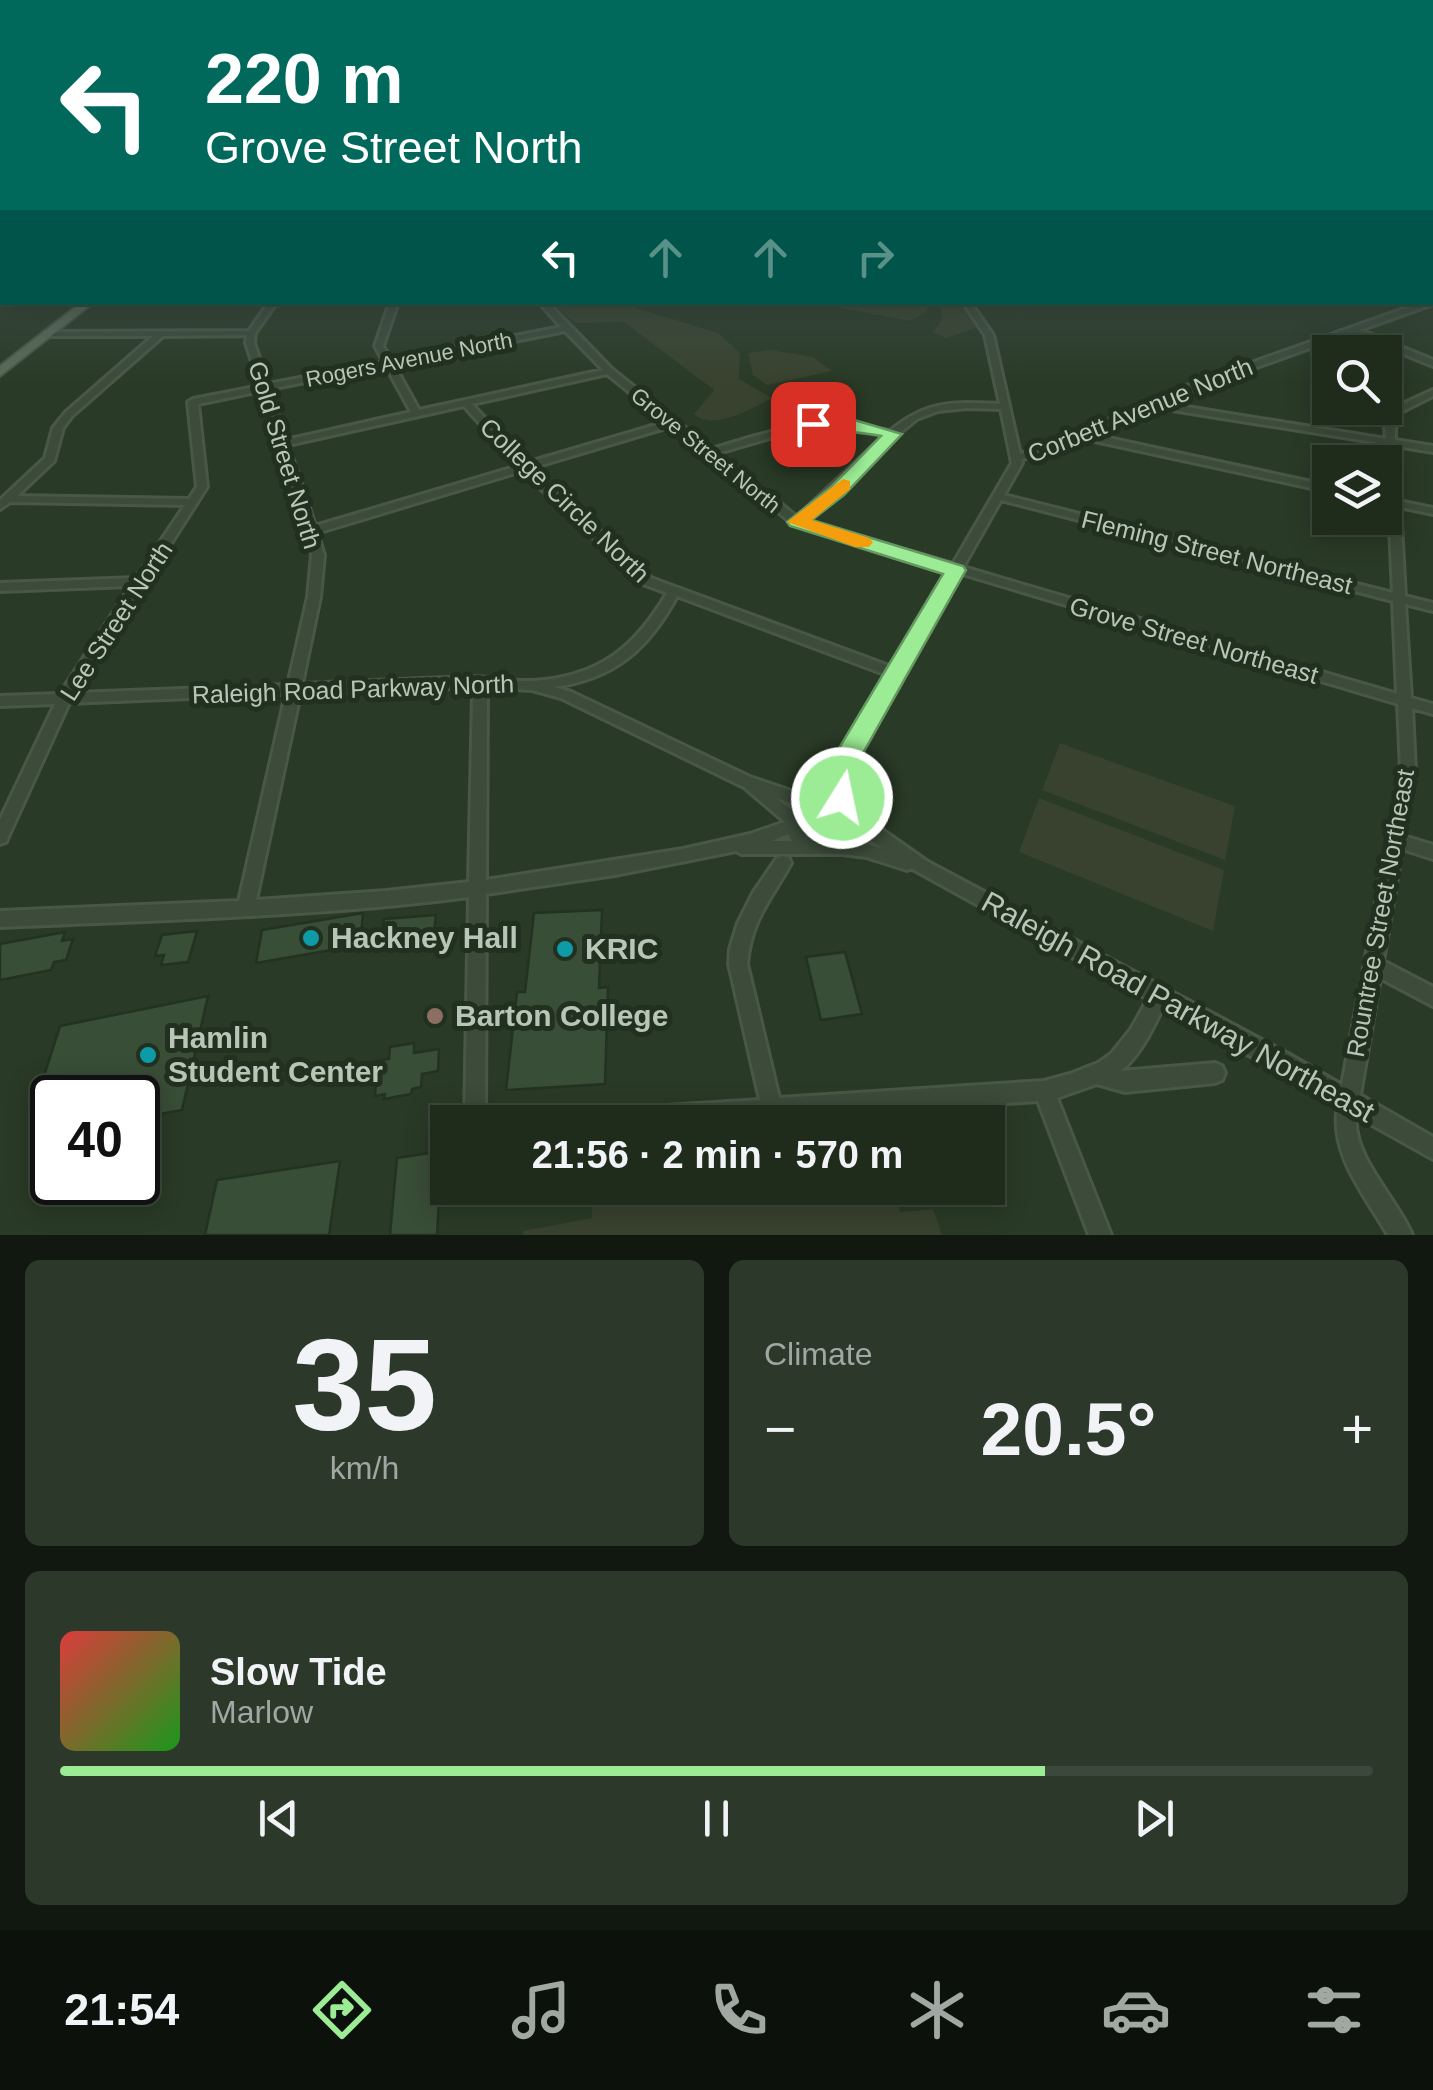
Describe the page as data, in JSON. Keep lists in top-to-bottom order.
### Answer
{
  "streets": {
    "street": [
      "Rogers Avenue North",
      "Corbett Avenue North",
      "Grove Street North",
      "Gold Street North",
      "College Circle North",
      "Fleming Street Northeast",
      "Lee Street North",
      "Grove Street Northeast",
      "Raleigh Road Parkway North",
      "Rountree Street Northeast",
      "Raleigh Road Parkway Northeast"
    ]
  },
  "crossings": [
    ["Rogers Avenue North", "Grove Street North"],
    ["Rogers Avenue North", "Gold Street North"],
    ["Rogers Avenue North", "Lee Street North"],
    ["Corbett Avenue North", "Grove Street North"],
    ["Corbett Avenue North", "College Circle North"],
    ["Corbett Avenue North", "Fleming Street Northeast"],
    ["Corbett Avenue North", "Grove Street Northeast"],
    ["Corbett Avenue North", "Raleigh Road Parkway North"],
    ["Corbett Avenue North", "Raleigh Road Parkway Northeast"],
    ["Grove Street North", "Grove Street Northeast"],
    ["Gold Street North", "Raleigh Road Parkway North"],
    ["Fleming Street Northeast", "Rountree Street Northeast"],
    ["Lee Street North", "Raleigh Road Parkway North"],
    ["Grove Street Northeast", "Rountree Street Northeast"],
    ["Raleigh Road Parkway North", "Raleigh Road Parkway Northeast"],
    ["Rountree Street Northeast", "Raleigh Road Parkway Northeast"]
  ],
  "places": [
    "Hackney Hall",
    "KRIC",
    "Barton College",
    "Hamlin Student Center"
  ],
  "page": {
    "turn": ["220 m", "Grove Street North"],
    "limit": "40",
    "trip": "21:56 · 2 min · 570 m",
    "tile": [
      ["35", "km/h"],
      "Climate"
    ],
    "heat": ["−", "20.5°", "+"],
    "song": ["Slow Tide", "Marlow"],
    "tabs": "21:54"
  }
}
